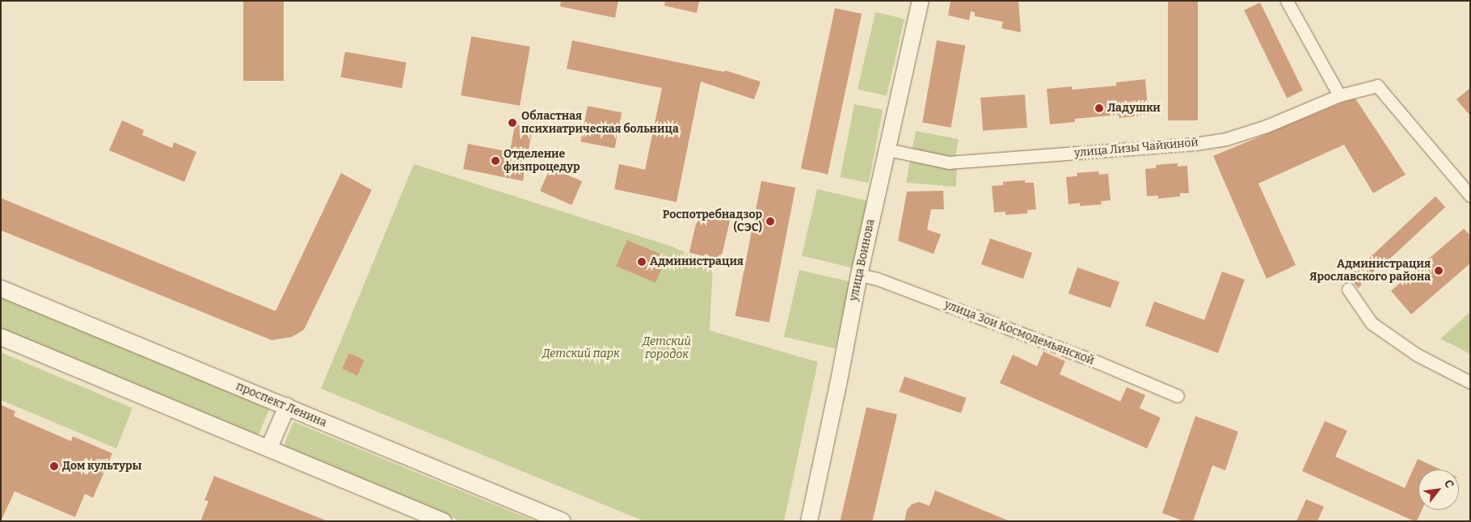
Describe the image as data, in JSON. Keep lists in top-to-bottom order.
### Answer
{
  "streets": {
    "main road": ["улица Воинова", "проспект Ленина"],
    "street": ["улица Лизы Чайкиной", "улица Зои Космодемьянской"]
  },
  "crossings": [
    ["улица Лизы Чайкиной", "улица Воинова"],
    ["улица Воинова", "улица Зои Космодемьянской"]
  ],
  "parks": ["Детский городок", "Детский парк"],
  "places": [
    "Ладушки",
    "Областная психиатрическая больница",
    "Отделение физпроцедур",
    "Роспотребнадзор (СЭС)",
    "Администрация",
    "Администрация Ярославского района",
    "Дом культуры"
  ],
  "north": "top right"
}
